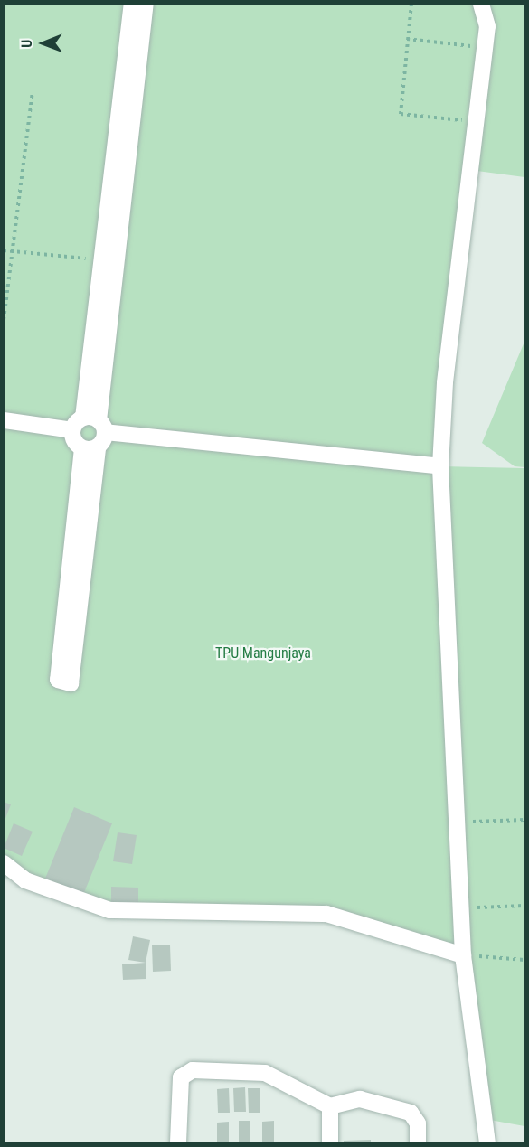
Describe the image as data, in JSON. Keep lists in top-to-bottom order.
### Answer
{
  "parks": ["TPU Mangunjaya"],
  "north": "left"
}
